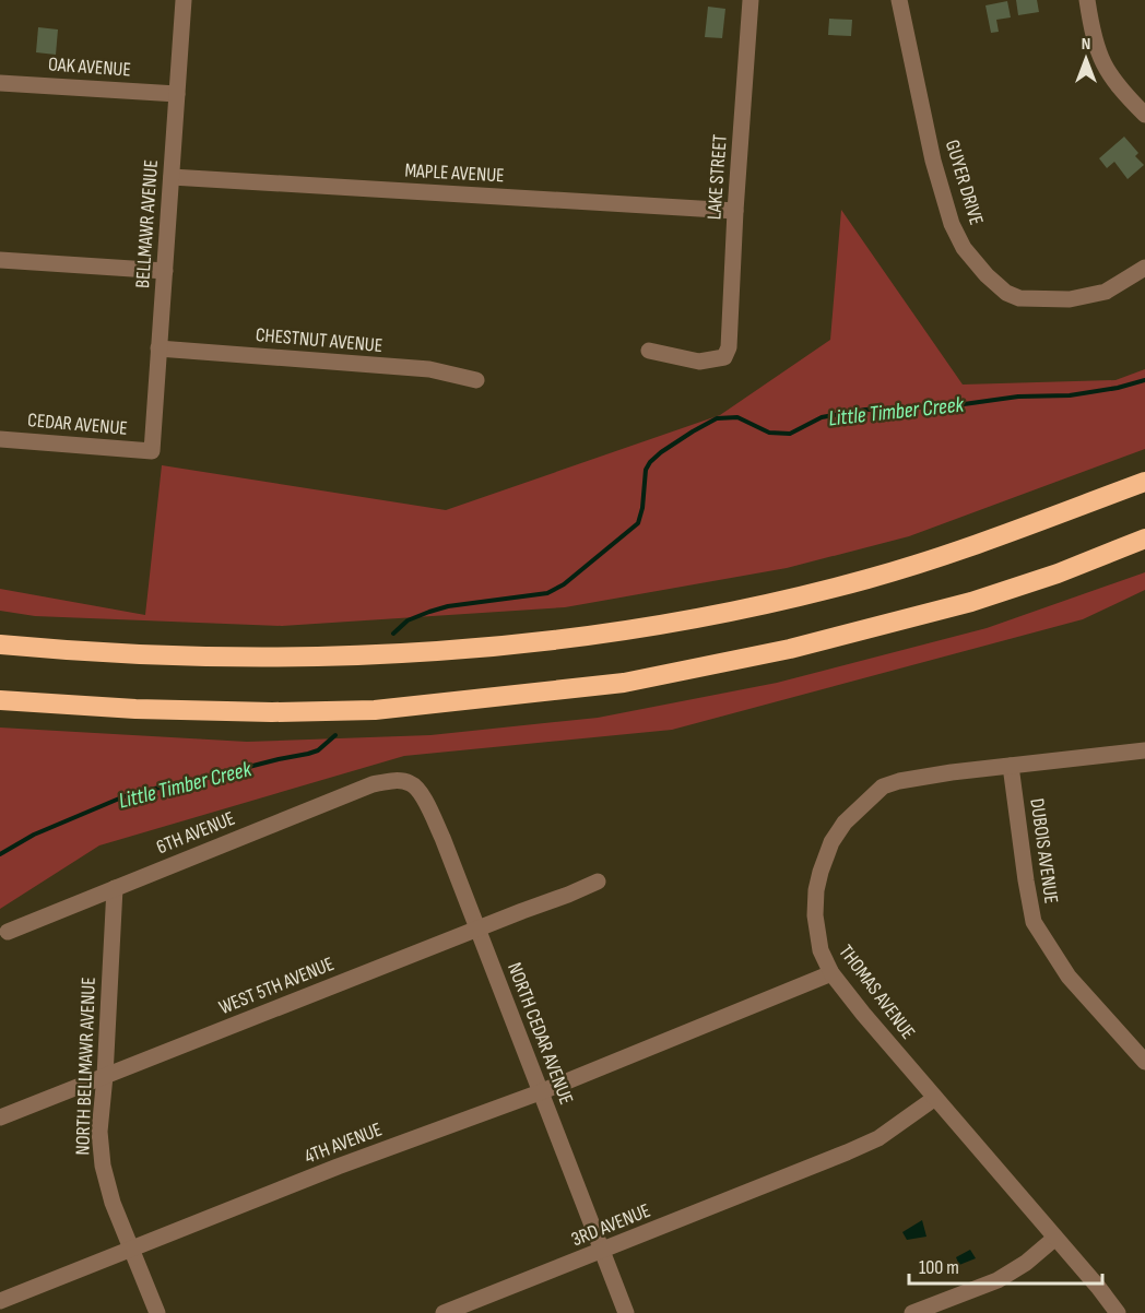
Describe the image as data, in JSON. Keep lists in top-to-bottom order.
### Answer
{
  "streets": {
    "street": [
      "OAK AVENUE",
      "MAPLE AVENUE",
      "LAKE STREET",
      "GUYER DRIVE",
      "BELLMAWR AVENUE",
      "CHESTNUT AVENUE",
      "CEDAR AVENUE",
      "6TH AVENUE",
      "DUBOIS AVENUE",
      "WEST 5TH AVENUE",
      "THOMAS AVENUE",
      "NORTH CEDAR AVENUE",
      "NORTH BELLMAWR AVENUE",
      "4TH AVENUE",
      "3RD AVENUE"
    ]
  },
  "crossings": [
    ["OAK AVENUE", "BELLMAWR AVENUE"],
    ["MAPLE AVENUE", "LAKE STREET"],
    ["MAPLE AVENUE", "BELLMAWR AVENUE"],
    ["BELLMAWR AVENUE", "CHESTNUT AVENUE"],
    ["BELLMAWR AVENUE", "CEDAR AVENUE"],
    ["6TH AVENUE", "NORTH CEDAR AVENUE"],
    ["6TH AVENUE", "NORTH BELLMAWR AVENUE"],
    ["DUBOIS AVENUE", "THOMAS AVENUE"],
    ["WEST 5TH AVENUE", "NORTH CEDAR AVENUE"],
    ["WEST 5TH AVENUE", "NORTH BELLMAWR AVENUE"],
    ["THOMAS AVENUE", "4TH AVENUE"],
    ["THOMAS AVENUE", "3RD AVENUE"],
    ["NORTH CEDAR AVENUE", "4TH AVENUE"],
    ["NORTH CEDAR AVENUE", "3RD AVENUE"],
    ["NORTH BELLMAWR AVENUE", "4TH AVENUE"]
  ],
  "water": ["Little Timber Creek"],
  "scale_bar": "100 m",
  "north": "top"
}
